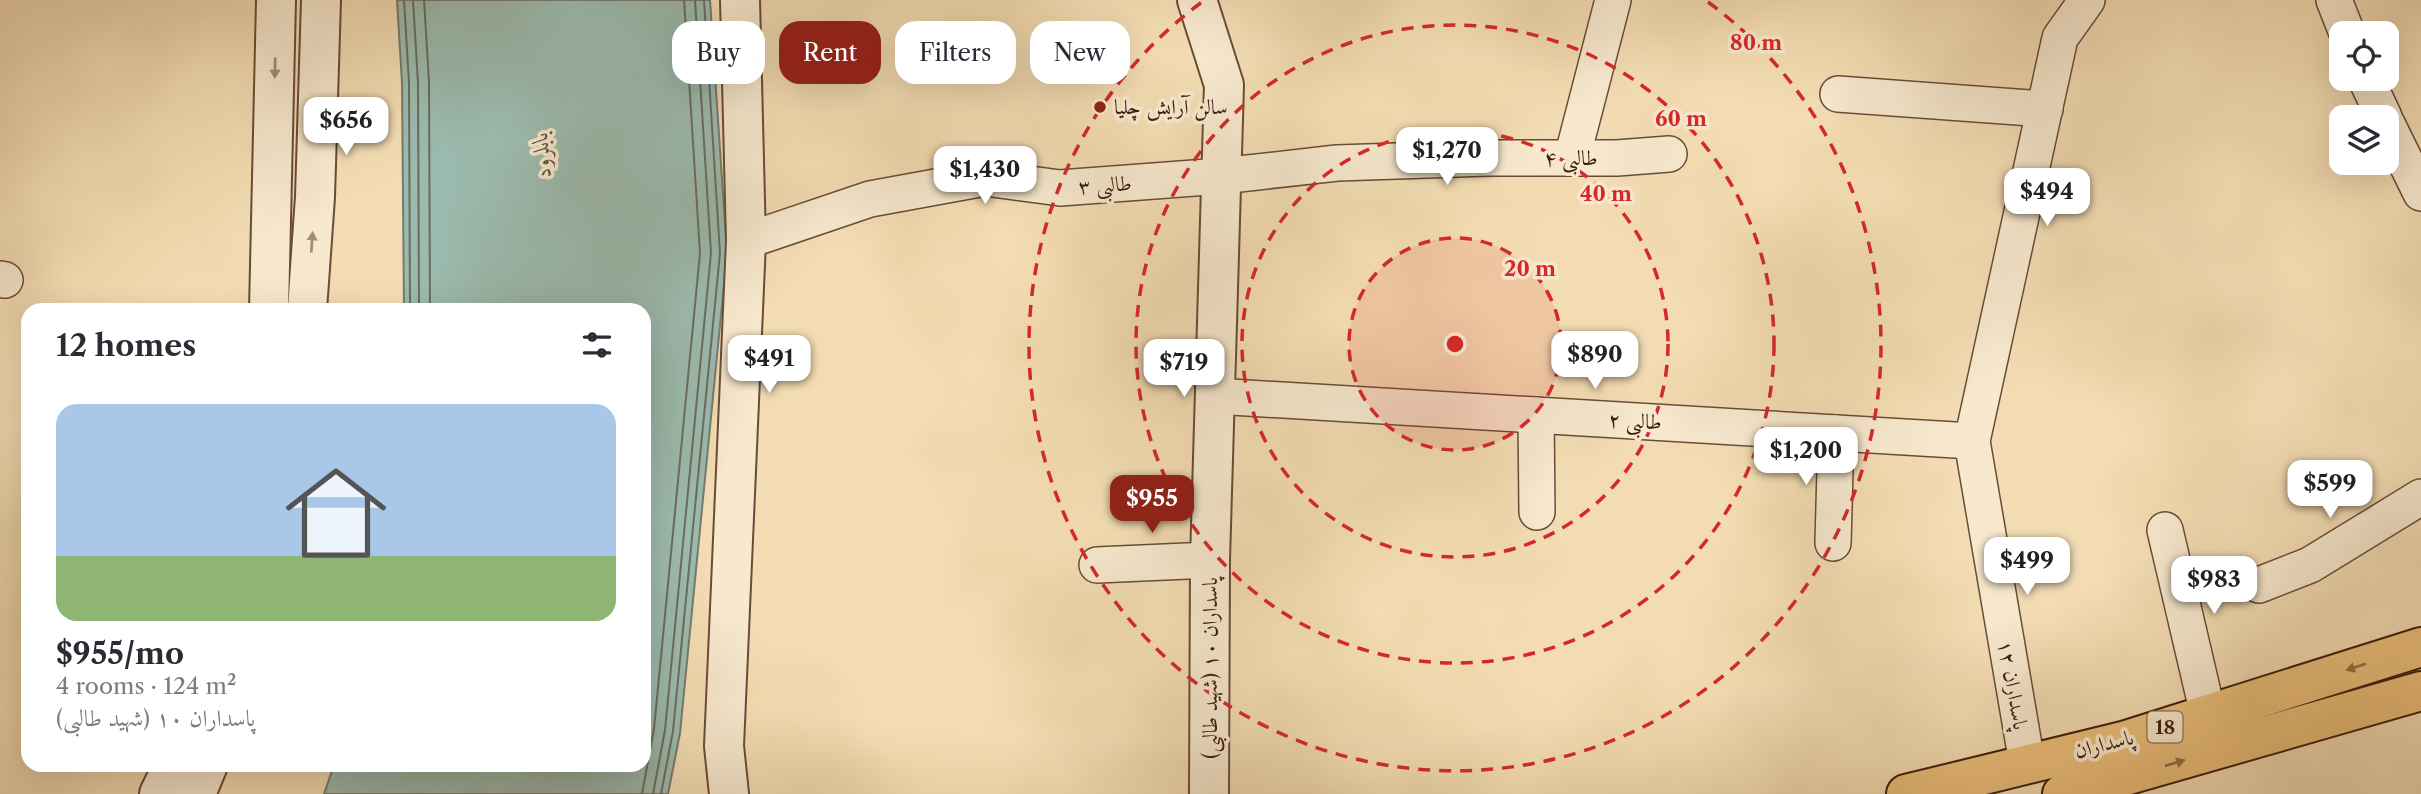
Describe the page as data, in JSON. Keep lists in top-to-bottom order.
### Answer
{
  "streets": {
    "main road": ["18", "پاسداران"],
    "street": [
      "طالبی ۴",
      "طالبی ۳",
      "طالبی ۲",
      "پاسداران ۱۰ (شهید طالبی)",
      "پاسداران ۱۲"
    ]
  },
  "crossings": [
    ["طالبی ۴", "طالبی ۳"],
    ["طالبی ۴", "پاسداران ۱۰ (شهید طالبی)"],
    ["طالبی ۳", "پاسداران ۱۰ (شهید طالبی)"],
    ["طالبی ۲", "پاسداران ۱۰ (شهید طالبی)"],
    ["طالبی ۲", "پاسداران ۱۲"],
    ["پاسداران ۱۲", "پاسداران"]
  ],
  "water": ["بابلرود"],
  "places": ["سالن آرایش چلیا"],
  "page": {
    "chip": [
      "Buy",
      "Rent",
      "Filters",
      "New"
    ],
    "price": [
      "$656",
      "$1,270",
      "$1,430",
      "$494",
      "$890",
      "$491",
      "$719",
      "$1,200",
      "$599",
      "$955",
      "$499",
      "$983"
    ],
    "heading": "12 homes",
    "list": [
      {
        "name": "$955/mo",
        "note": "4 rooms · 124 m² · پاسداران ۱۰ (شهید طالبی)"
      }
    ]
  },
  "rings": [
    "80 m",
    "60 m",
    "40 m",
    "20 m"
  ]
}
